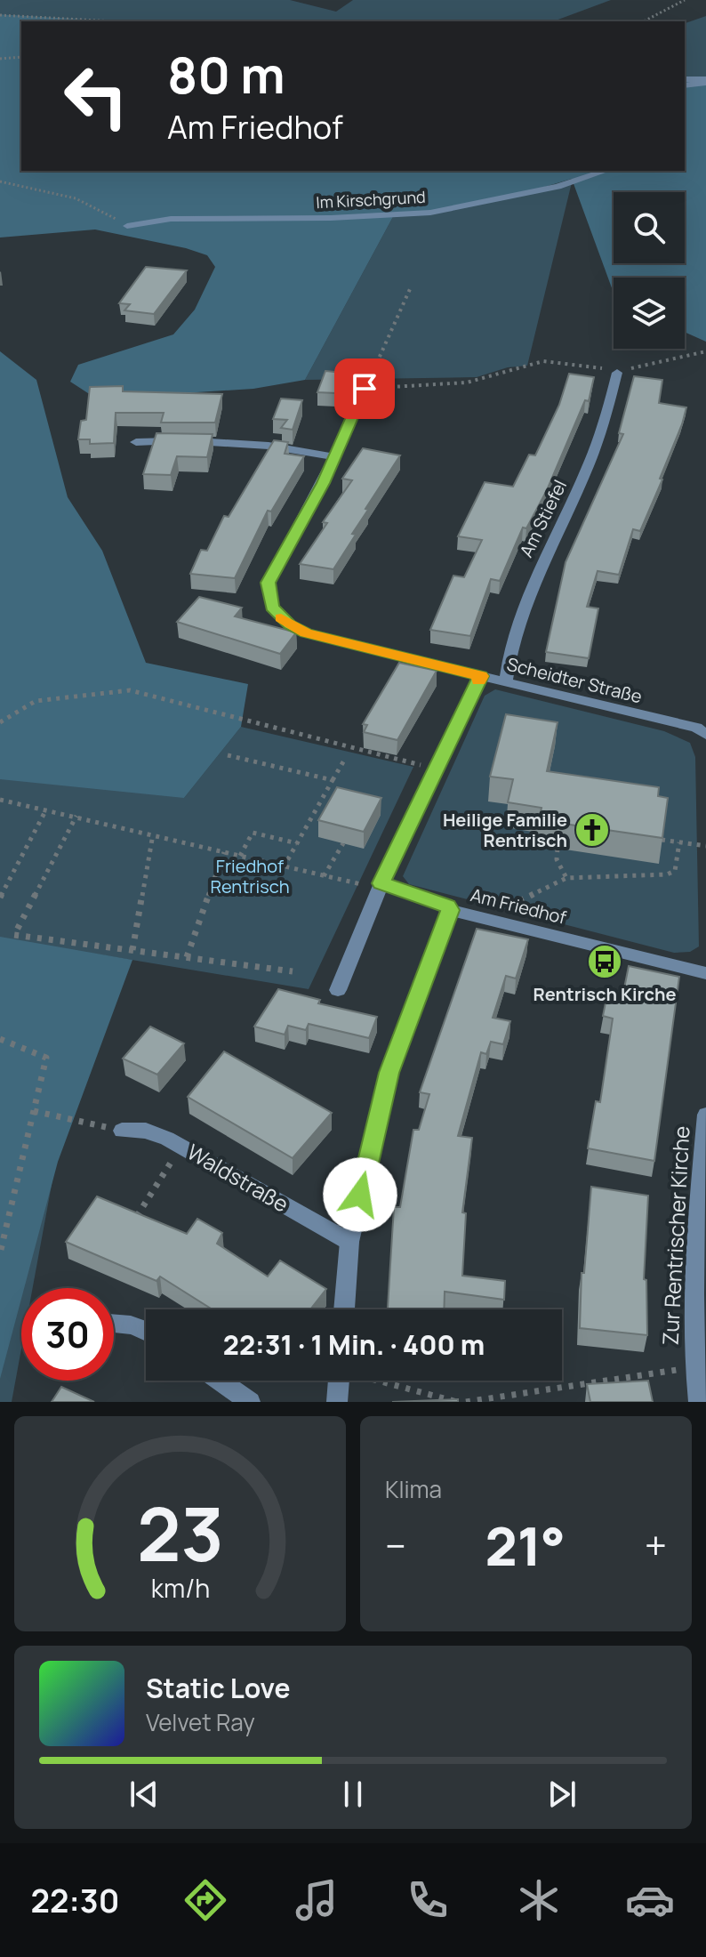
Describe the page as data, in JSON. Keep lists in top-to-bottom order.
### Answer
{
  "streets": {
    "street": [
      "Im Kirschgrund",
      "Am Stiefel",
      "Scheidter Straße",
      "Am Friedhof",
      "Waldstraße",
      "Zur Rentrischer Kirche"
    ]
  },
  "crossings": [
    ["Am Stiefel", "Scheidter Straße"]
  ],
  "parks": ["Friedhof Rentrisch"],
  "places": {
    "church": ["Heilige Familie Rentrisch"],
    "bus stop": ["Rentrisch Kirche"]
  },
  "page": {
    "turn": ["80 m", "Am Friedhof"],
    "limit": "30",
    "trip": "22:31 · 1 Min. · 400 m",
    "tile": "Klima",
    "heat": ["−", "21°", "+"],
    "song": ["Static Love", "Velvet Ray"],
    "tabs": "22:30",
    "gauge": ["23", "km/h"]
  }
}
